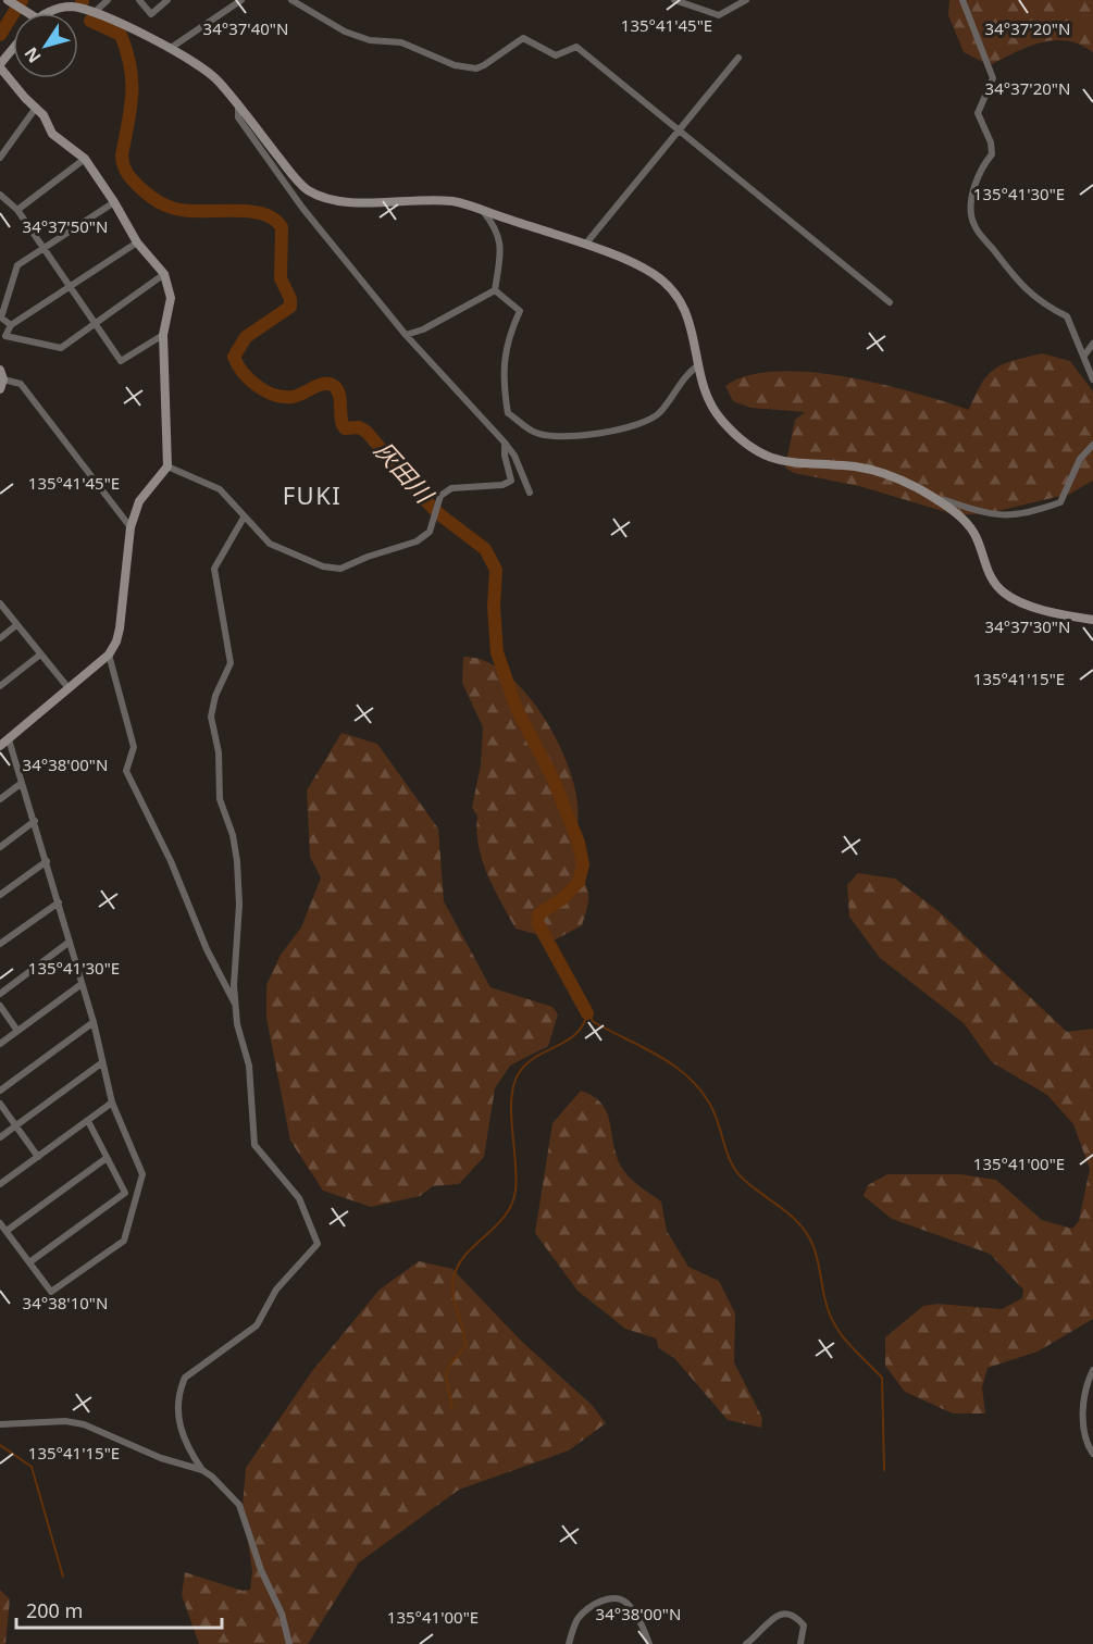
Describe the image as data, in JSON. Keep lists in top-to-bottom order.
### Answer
{
  "districts": ["FUKI"],
  "water": ["灰田川"],
  "scale_bar": "200 m",
  "north": "bottom left",
  "coordinates": [
    "135°41'45\"E",
    "34°37'40\"N",
    "34°37'20\"N",
    "135°41'30\"E",
    "34°37'50\"N",
    "34°37'30\"N",
    "135°41'15\"E",
    "34°38'00\"N",
    "135°41'00\"E",
    "34°38'10\"N"
  ]
}
